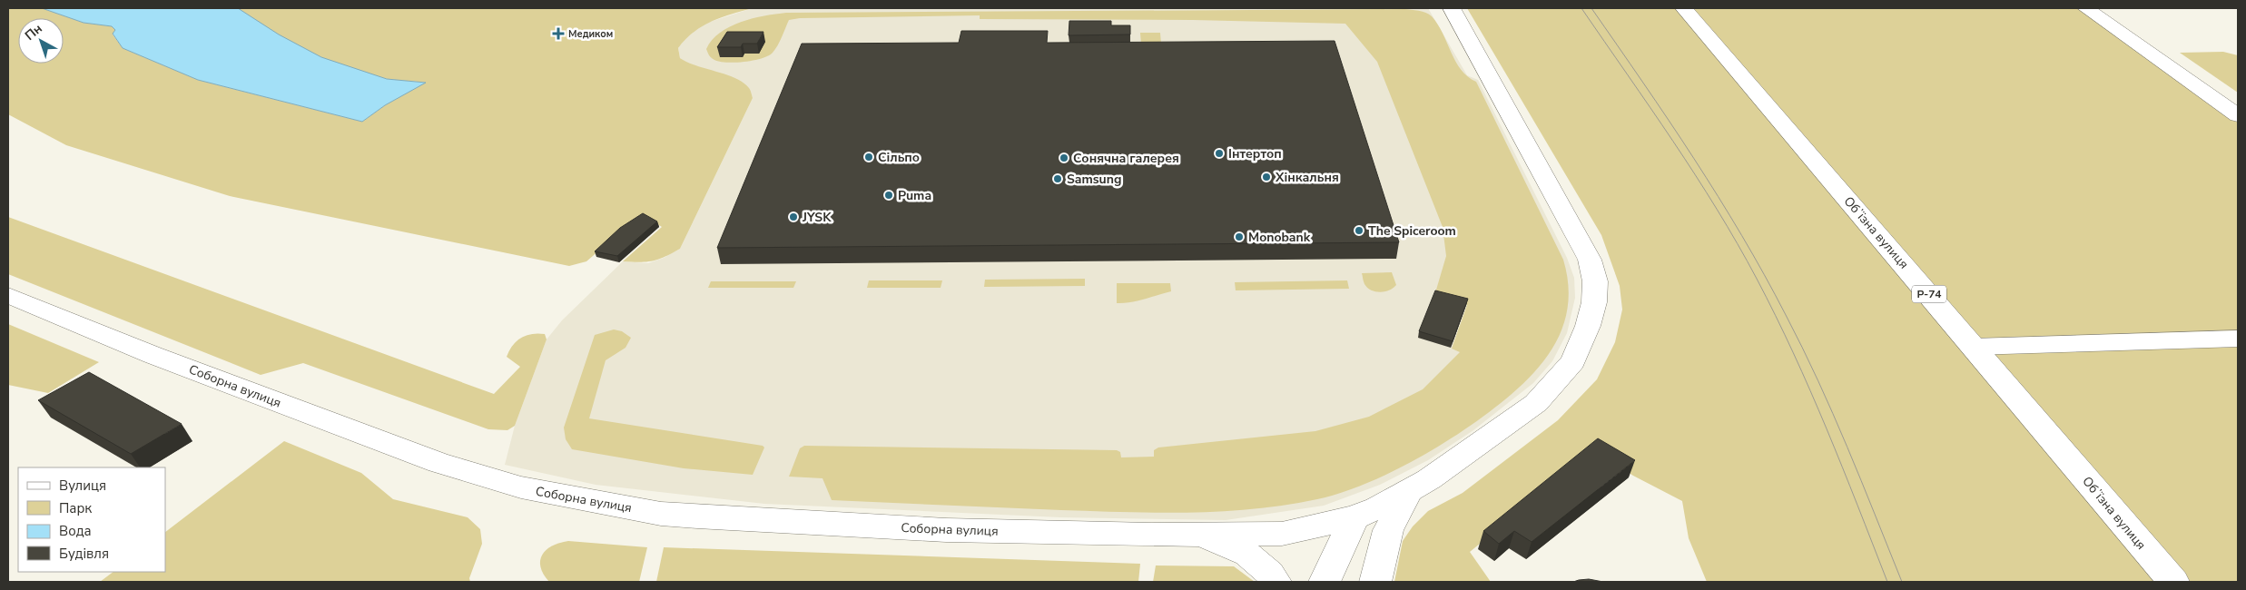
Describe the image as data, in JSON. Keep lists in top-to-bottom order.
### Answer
{
  "streets": {
    "street": ["Обʼїзна вулиця", "Р-74", "Соборна вулиця"]
  },
  "places": {
    "health": ["Медиком"],
    "other": [
      "Інтертоп",
      "Сільпо",
      "Сонячна галерея",
      "Хінкальня",
      "Samsung",
      "Puma",
      "JYSK",
      "The Spiceroom",
      "Monobank"
    ]
  },
  "legend": [
    "Вулиця",
    "Парк",
    "Вода",
    "Будівля"
  ],
  "north": "top left"
}
